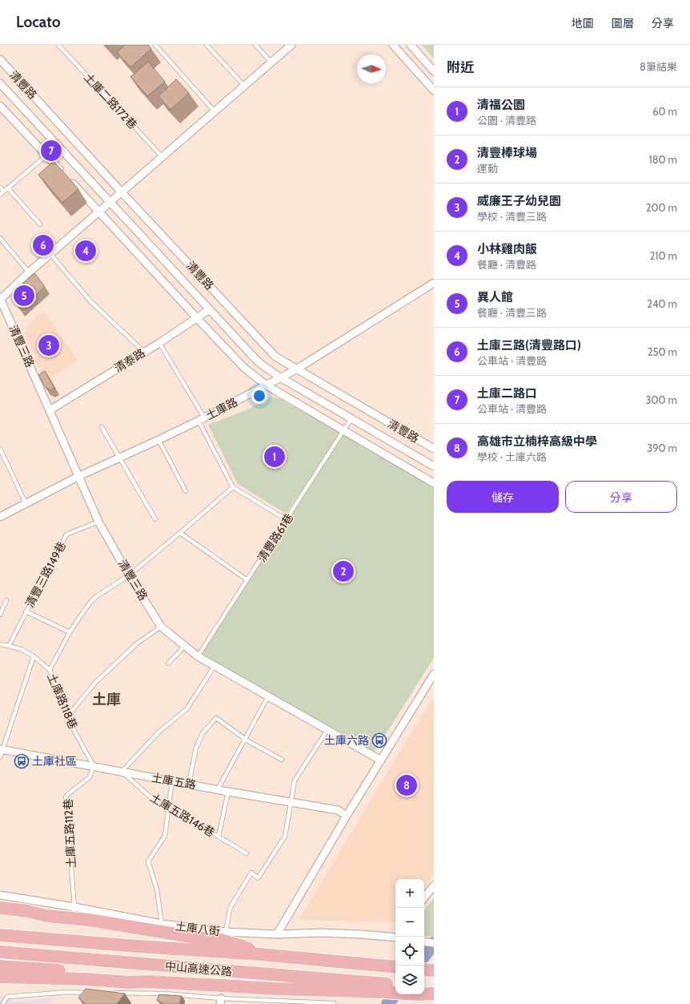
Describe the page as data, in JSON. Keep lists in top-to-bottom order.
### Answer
{
  "streets": {
    "highway": ["中山高速公路"],
    "street": [
      "清豐路",
      "清豐三路",
      "清泰路",
      "土庫路",
      "土庫五路",
      "土庫八街"
    ],
    "lane": [
      "土庫二路172巷",
      "清豐路61巷",
      "清豐三路149巷",
      "土庫路118巷",
      "土庫五路146巷",
      "土庫五路112巷"
    ]
  },
  "crossings": [
    ["清豐路", "清泰路"],
    ["清豐路", "土庫路"],
    ["清豐路", "清豐路61巷"],
    ["清豐三路", "清泰路"],
    ["清豐三路", "土庫路"],
    ["清豐三路", "清豐路61巷"],
    ["清豐三路", "清豐三路149巷"],
    ["清豐三路149巷", "土庫路118巷"],
    ["土庫路118巷", "土庫五路"],
    ["土庫路118巷", "土庫五路112巷"],
    ["土庫五路", "土庫五路146巷"],
    ["土庫五路", "土庫五路112巷"],
    ["土庫五路112巷", "土庫八街"]
  ],
  "districts": ["土庫"],
  "places": {
    "bus stop": ["土庫六路", "土庫社區"]
  },
  "north": "right",
  "page": {
    "header": "Locato",
    "nav": ["地圖", "圖層", "分享"],
    "heading": ["附近", "8筆結果"],
    "list": [
      {
        "mark": "1",
        "name": "清福公園",
        "note": "公園 · 清豐路",
        "value": "60 m"
      },
      {
        "mark": "2",
        "name": "清豐棒球場",
        "note": "運動",
        "value": "180 m"
      },
      {
        "mark": "3",
        "name": "威廉王子幼兒園",
        "note": "學校 · 清豐三路",
        "value": "200 m"
      },
      {
        "mark": "4",
        "name": "小林雞肉飯",
        "note": "餐廳 · 清豐路",
        "value": "210 m"
      },
      {
        "mark": "5",
        "name": "異人館",
        "note": "餐廳 · 清豐三路",
        "value": "240 m"
      },
      {
        "mark": "6",
        "name": "土庫三路(清豐路口)",
        "note": "公車站 · 清豐路",
        "value": "250 m"
      },
      {
        "mark": "7",
        "name": "土庫二路口",
        "note": "公車站 · 清豐路",
        "value": "300 m"
      },
      {
        "mark": "8",
        "name": "高雄市立楠梓高級中學",
        "note": "學校 · 土庫六路",
        "value": "390 m"
      }
    ],
    "pins": [
      "7",
      "6",
      "4",
      "5",
      "3",
      "1",
      "2",
      "8"
    ],
    "buttons": ["儲存", "分享"],
    "map_buttons": ["+", "−"]
  }
}
